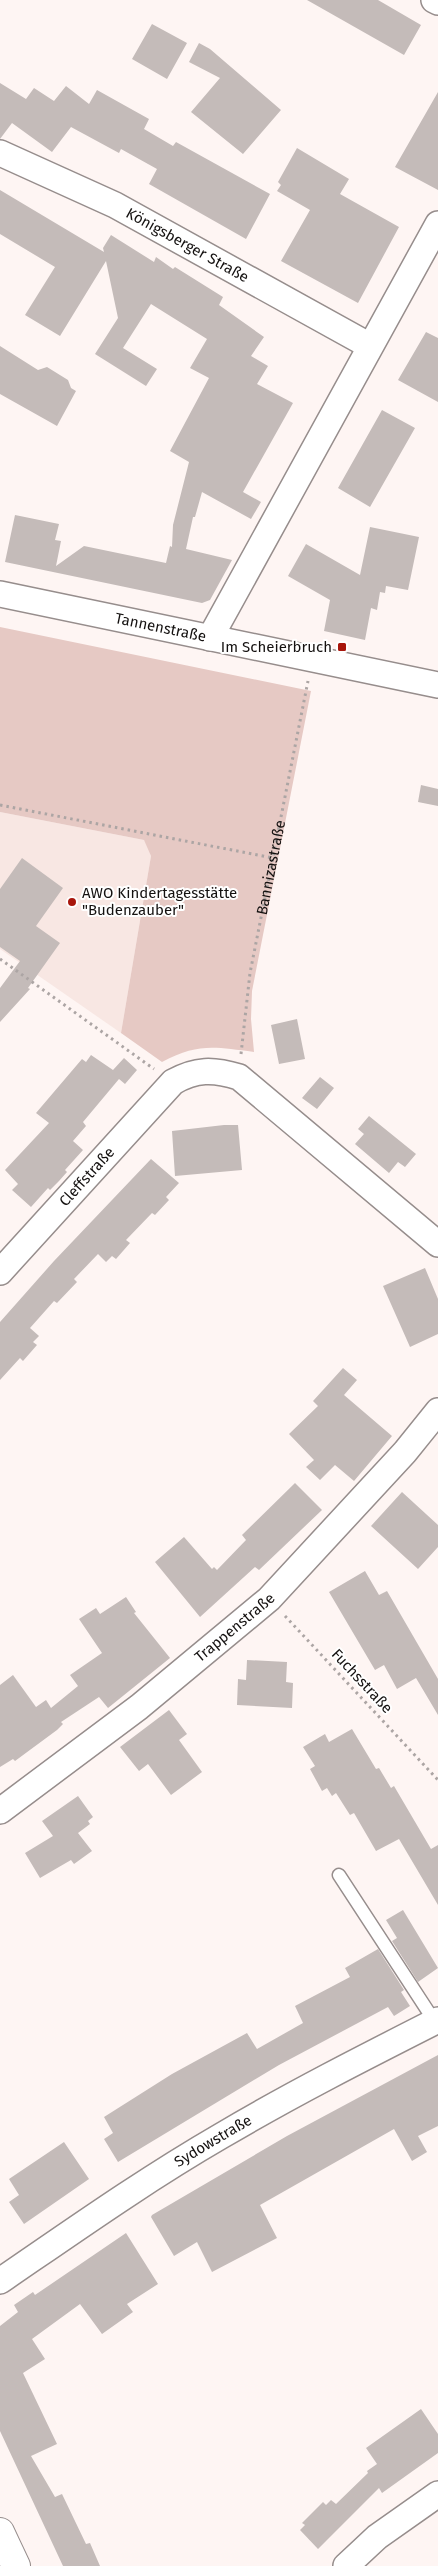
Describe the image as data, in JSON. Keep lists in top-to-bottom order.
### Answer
{
  "streets": {
    "street": [
      "Königsberger Straße",
      "Tannenstraße",
      "Cleffstraße",
      "Trappenstraße",
      "Sydowstraße"
    ],
    "path": ["Bannizastraße", "Fuchsstraße"]
  },
  "crossings": [
    ["Tannenstraße", "Bannizastraße"],
    ["Trappenstraße", "Fuchsstraße"]
  ],
  "places": {
    "transit": ["Im Scheierbruch"],
    "other": ["AWO Kindertagesstätte \"Budenzauber\""]
  }
}
